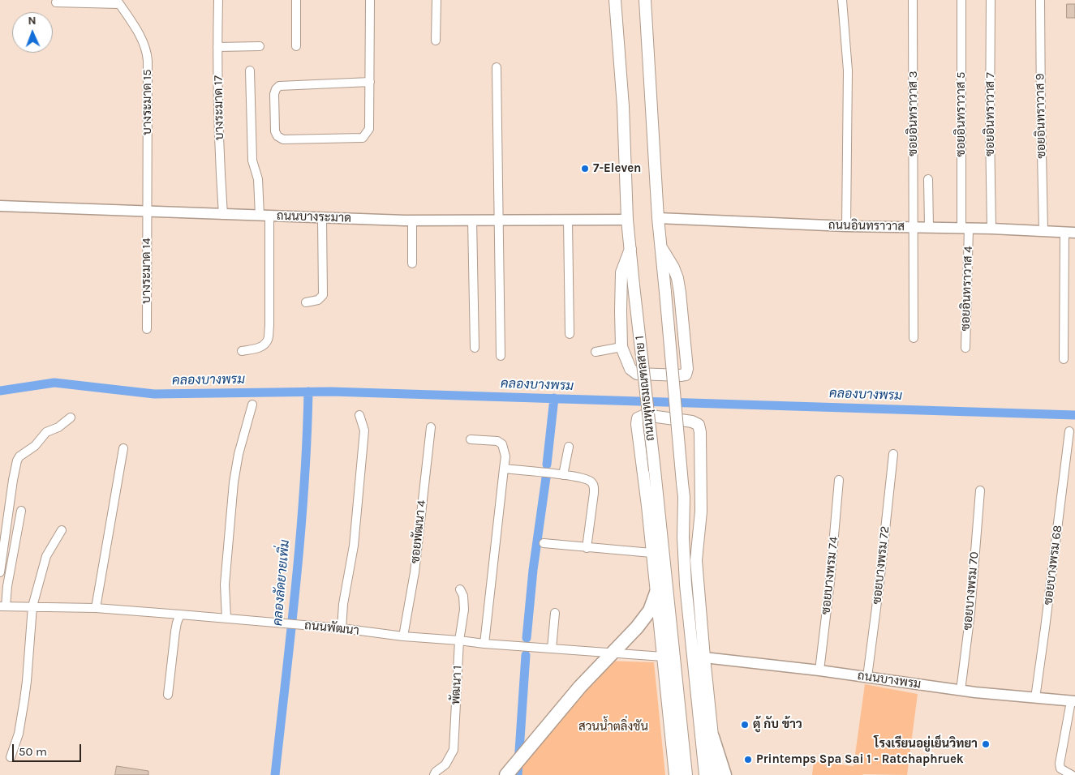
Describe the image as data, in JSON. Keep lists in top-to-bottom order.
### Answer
{
  "streets": {
    "main road": ["ถนนพุทธมณฑลสาย 1"],
    "street": [
      "บางระมาด 15",
      "บางระมาด 17",
      "ซอยอินทราวาส 3",
      "ซอยอินทราวาส 5",
      "ซอยอินทราวาส 7",
      "ซอยอินทราวาส 9",
      "ถนนบางระมาด",
      "ถนนอินทราวาส",
      "บางระมาด 14",
      "ซอยอินทราวาส 4",
      "ซอยพัฒนา 4",
      "ซอยบางพรม 72",
      "ซอยบางพรม 68",
      "ซอยบางพรม 74",
      "ซอยบางพรม 70",
      "ถนนพัฒนา",
      "ถนนบางพรม",
      "พัฒนา 1"
    ]
  },
  "crossings": [
    ["บางระมาด 15", "ถนนบางระมาด"],
    ["บางระมาด 15", "บางระมาด 14"],
    ["บางระมาด 17", "ถนนบางระมาด"],
    ["ซอยอินทราวาส 3", "ถนนอินทราวาส"],
    ["ซอยอินทราวาส 5", "ถนนอินทราวาส"],
    ["ซอยอินทราวาส 5", "ซอยอินทราวาส 4"],
    ["ซอยอินทราวาส 7", "ถนนอินทราวาส"],
    ["ซอยอินทราวาส 9", "ถนนอินทราวาส"],
    ["ถนนบางระมาด", "บางระมาด 14"],
    ["ถนนบางระมาด", "ถนนพุทธมณฑลสาย 1"],
    ["ถนนอินทราวาส", "ซอยอินทราวาส 4"],
    ["ซอยพัฒนา 4", "ถนนพัฒนา"],
    ["ซอยบางพรม 72", "ถนนบางพรม"],
    ["ซอยบางพรม 68", "ถนนบางพรม"],
    ["ซอยบางพรม 74", "ถนนบางพรม"],
    ["ซอยบางพรม 70", "ถนนบางพรม"],
    ["ถนนพัฒนา", "พัฒนา 1"]
  ],
  "water": ["คลองบางพรม", "คลองลัดยายเพิ่ม"],
  "parks": ["สวนน้ำตลิ่งชัน"],
  "places": [
    "7-Eleven",
    "ตู้ กับ ข้าว",
    "โรงเรียนอยู่เย็นวิทยา",
    "Printemps Spa Sai 1 - Ratchaphruek"
  ],
  "scale_bar": "50 m",
  "north": "top"
}
